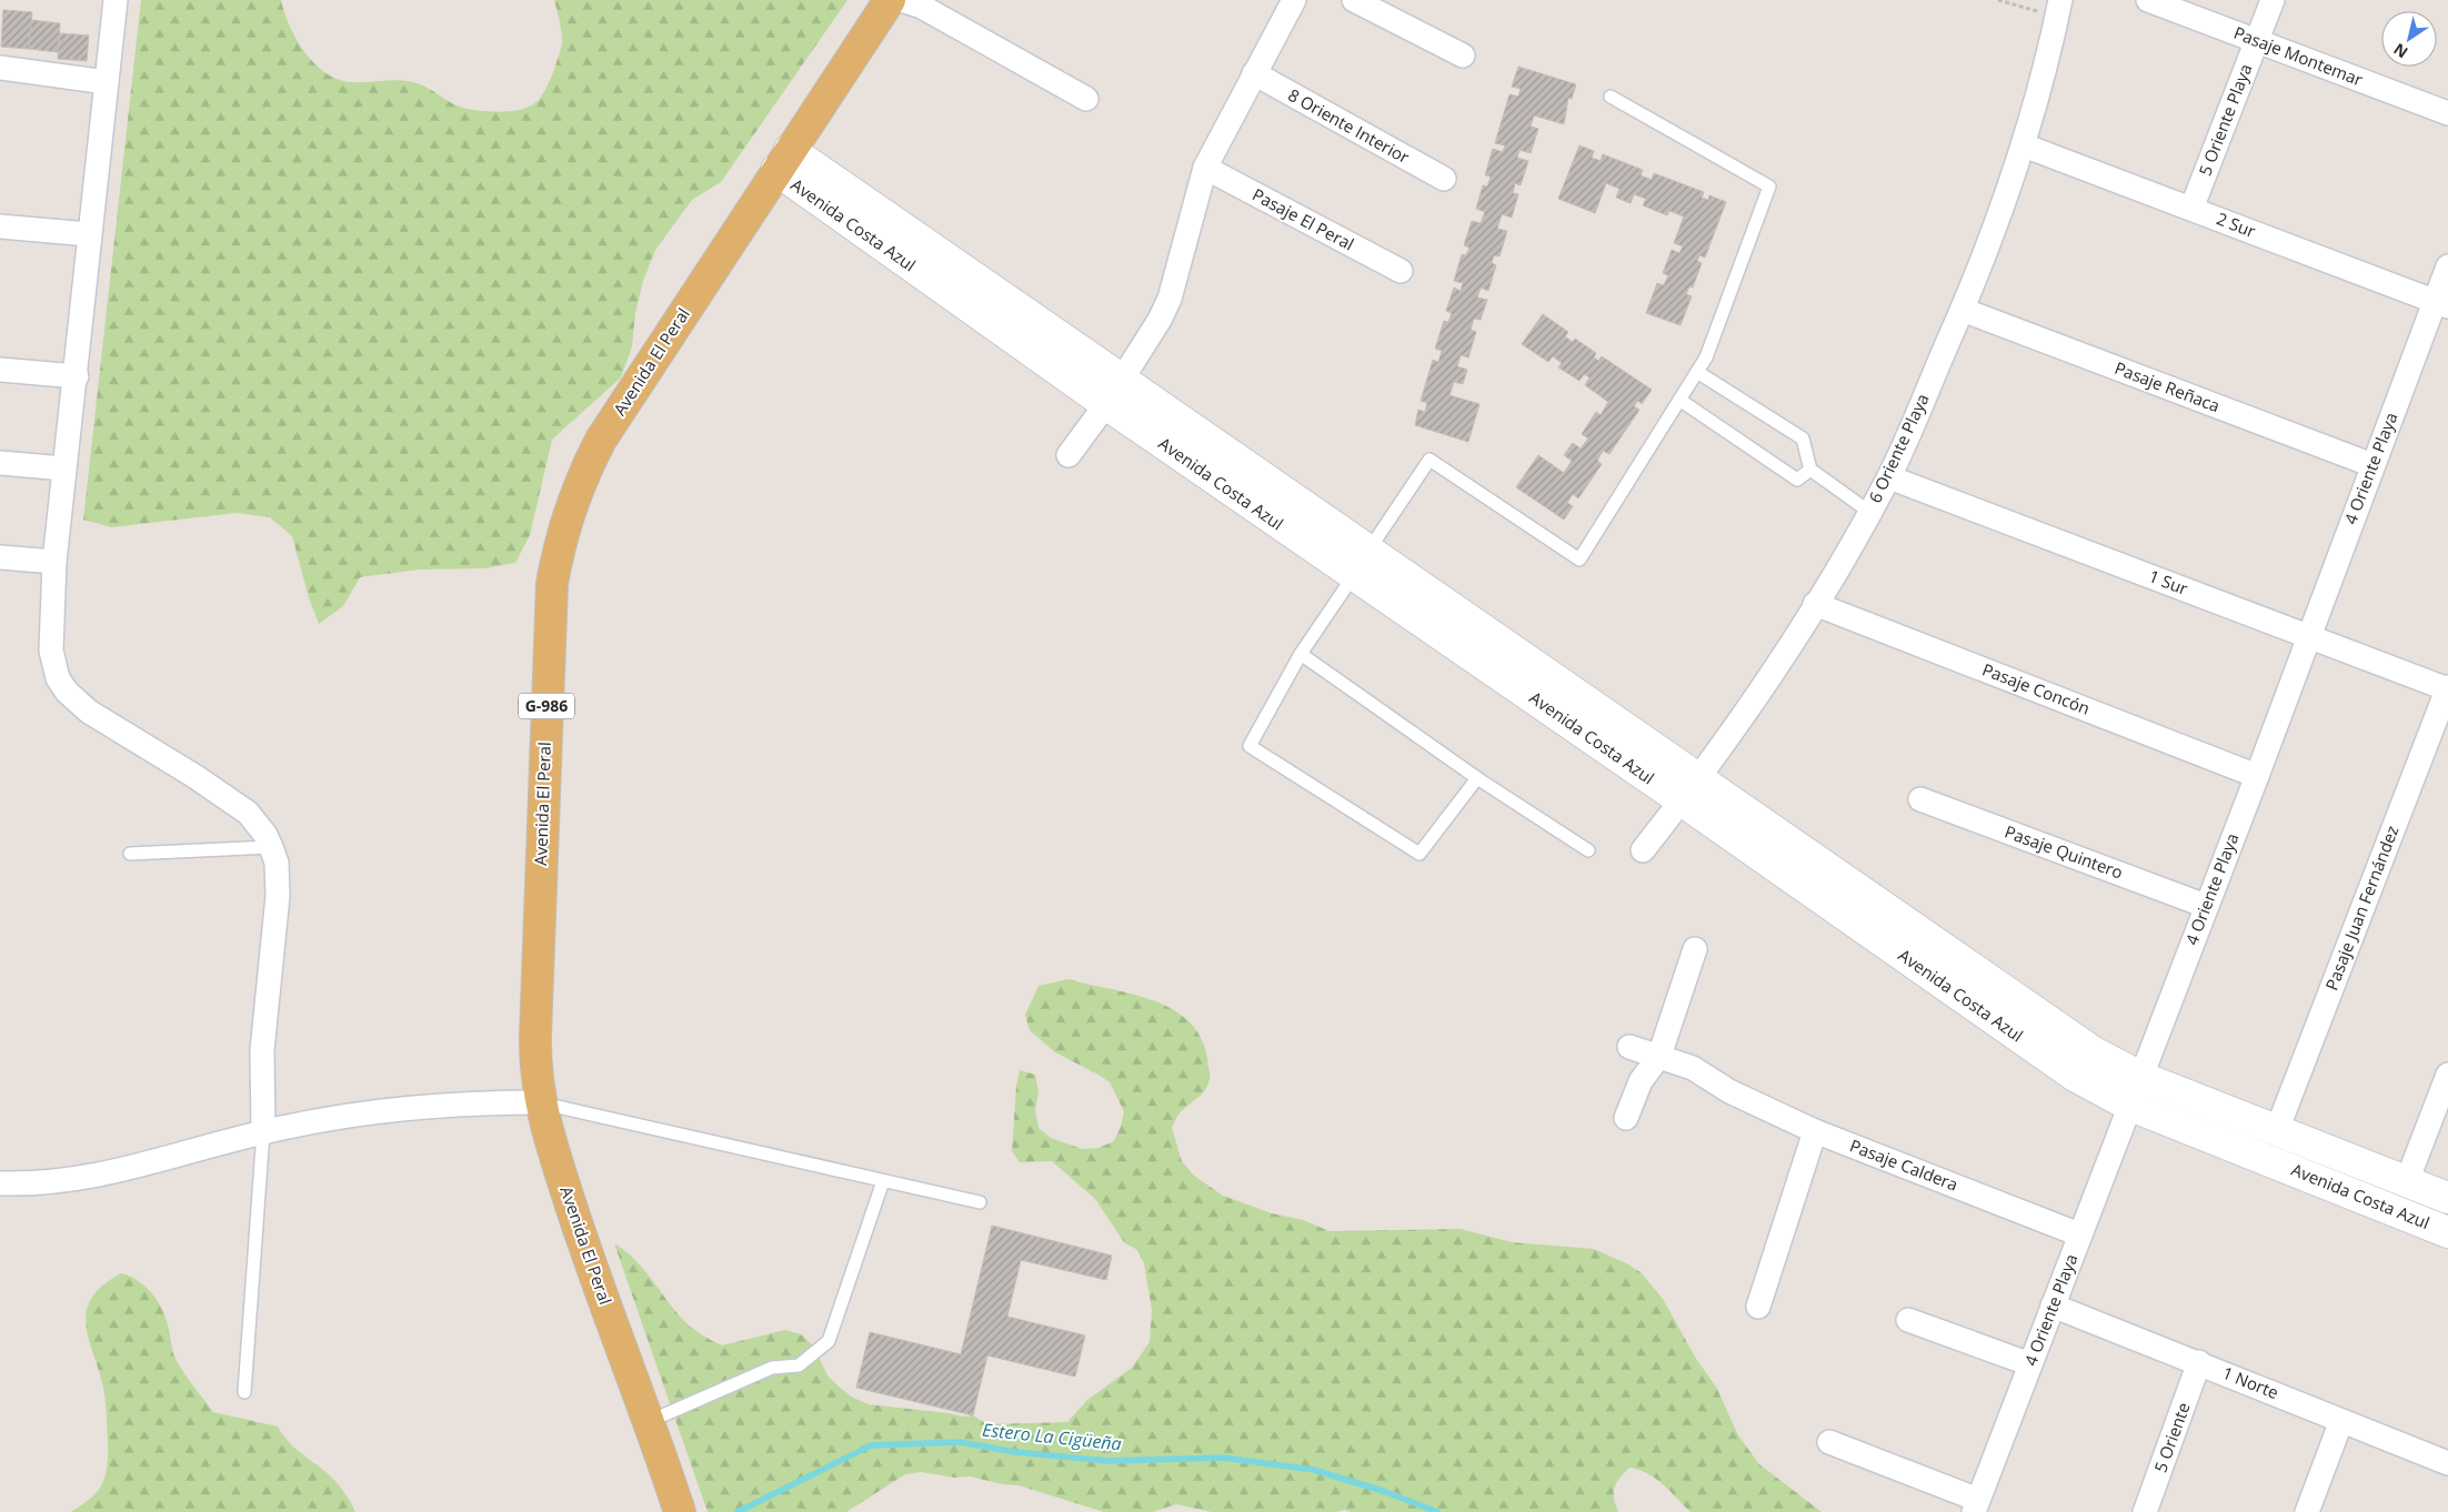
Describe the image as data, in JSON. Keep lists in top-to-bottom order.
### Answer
{
  "streets": {
    "main road": ["Avenida El Peral", "G-986"],
    "street": [
      "Pasaje Montemar",
      "5 Oriente Playa",
      "8 Oriente Interior",
      "Pasaje El Peral",
      "Avenida Costa Azul",
      "2 Sur",
      "Pasaje Reñaca",
      "6 Oriente Playa",
      "4 Oriente Playa",
      "1 Sur",
      "Pasaje Concón",
      "Pasaje Quintero",
      "Pasaje Juan Fernández",
      "Pasaje Caldera",
      "1 Norte",
      "5 Oriente"
    ]
  },
  "crossings": [
    ["Pasaje Montemar", "5 Oriente Playa"],
    ["5 Oriente Playa", "2 Sur"],
    ["Avenida Costa Azul", "Avenida El Peral"],
    ["Avenida Costa Azul", "6 Oriente Playa"],
    ["Avenida Costa Azul", "4 Oriente Playa"],
    ["Avenida Costa Azul", "Pasaje Juan Fernández"],
    ["2 Sur", "6 Oriente Playa"],
    ["2 Sur", "4 Oriente Playa"],
    ["Pasaje Reñaca", "6 Oriente Playa"],
    ["Pasaje Reñaca", "4 Oriente Playa"],
    ["6 Oriente Playa", "1 Sur"],
    ["6 Oriente Playa", "Pasaje Concón"],
    ["4 Oriente Playa", "1 Sur"],
    ["4 Oriente Playa", "Pasaje Concón"],
    ["4 Oriente Playa", "Pasaje Quintero"],
    ["4 Oriente Playa", "Pasaje Caldera"],
    ["4 Oriente Playa", "1 Norte"],
    ["1 Sur", "Pasaje Juan Fernández"],
    ["1 Norte", "5 Oriente"]
  ],
  "water": ["Estero La Cigüeña"],
  "north": "bottom left"
}
